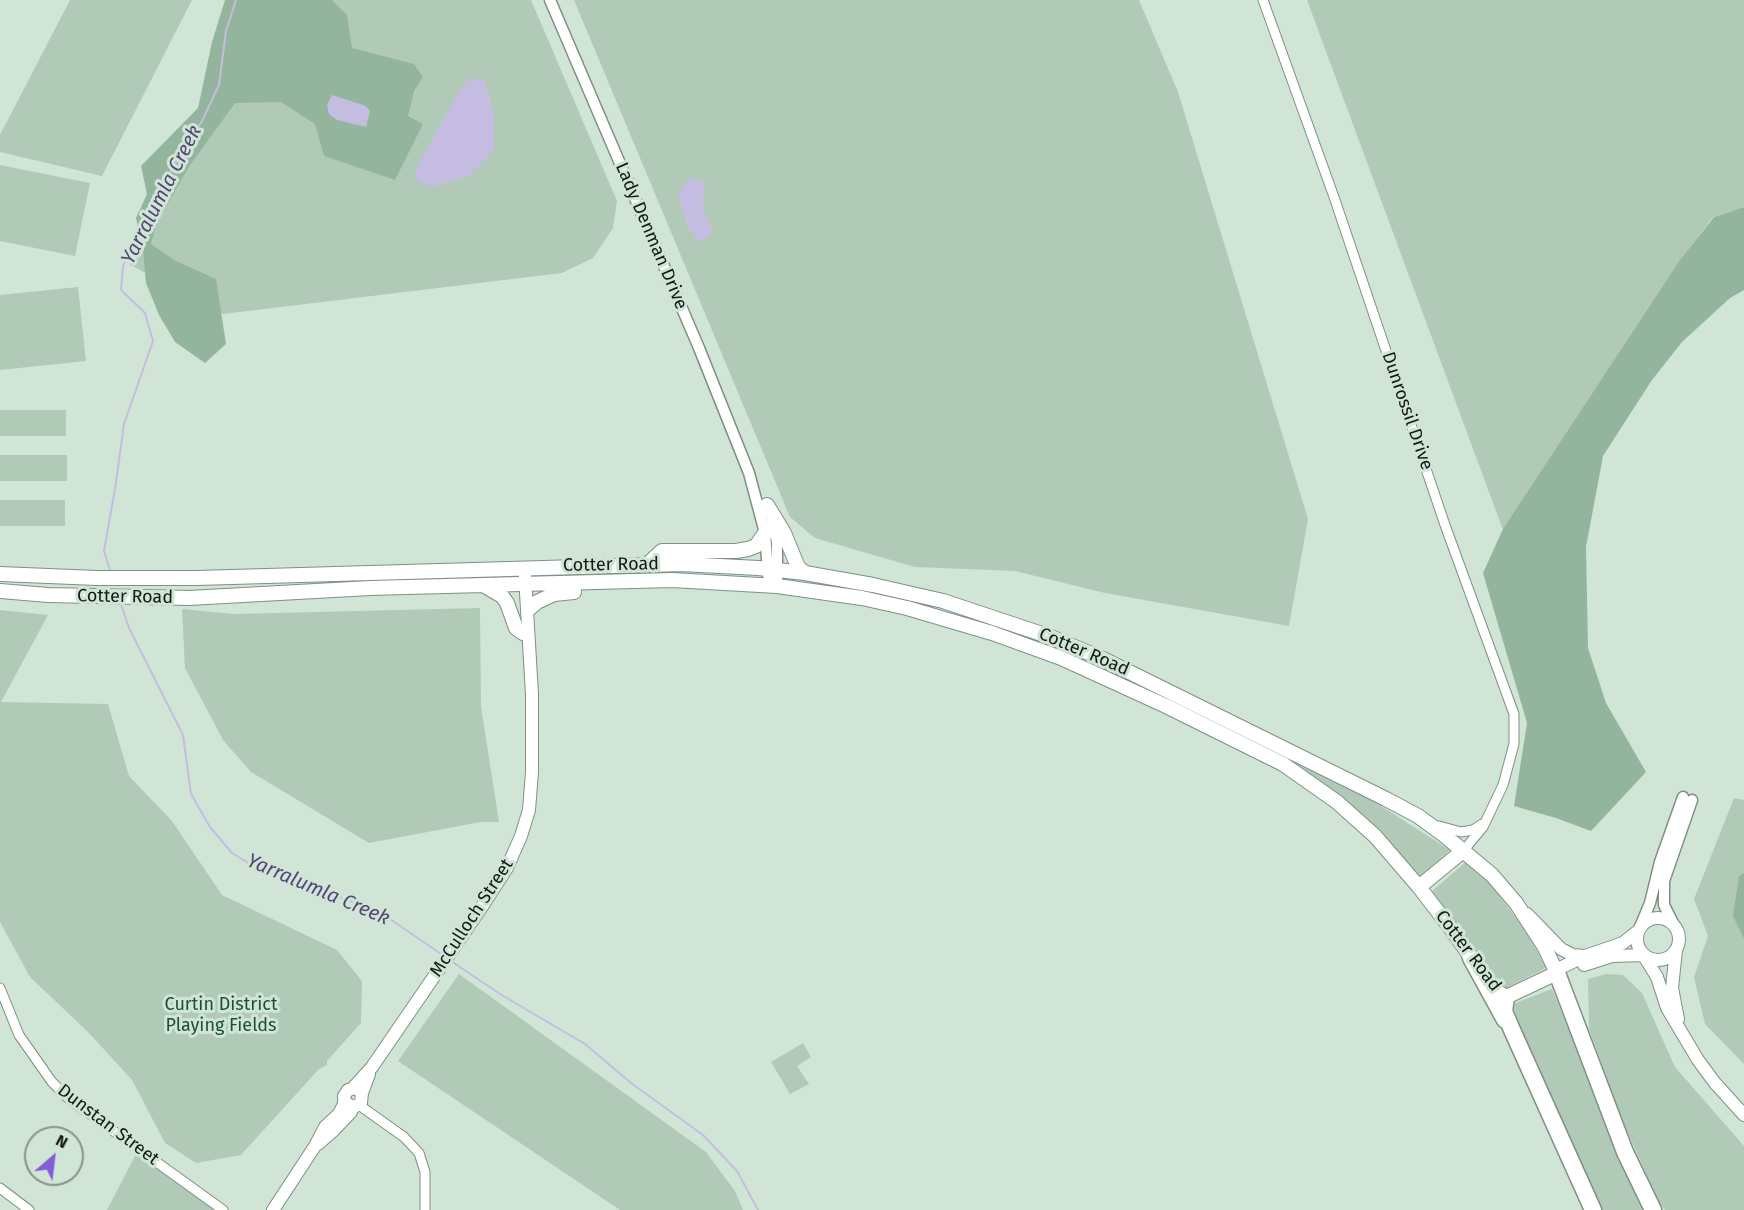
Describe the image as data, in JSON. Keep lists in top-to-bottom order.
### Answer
{
  "streets": {
    "main road": ["Cotter Road", "McCulloch Street"],
    "street": ["Lady Denman Drive", "Dunrossil Drive", "Dunstan Street"]
  },
  "crossings": [
    ["Lady Denman Drive", "Cotter Road"],
    ["Dunrossil Drive", "Cotter Road"],
    ["Cotter Road", "McCulloch Street"]
  ],
  "water": ["Yarralumla Creek"],
  "parks": ["Curtin District Playing Fields"],
  "north": "top right"
}
